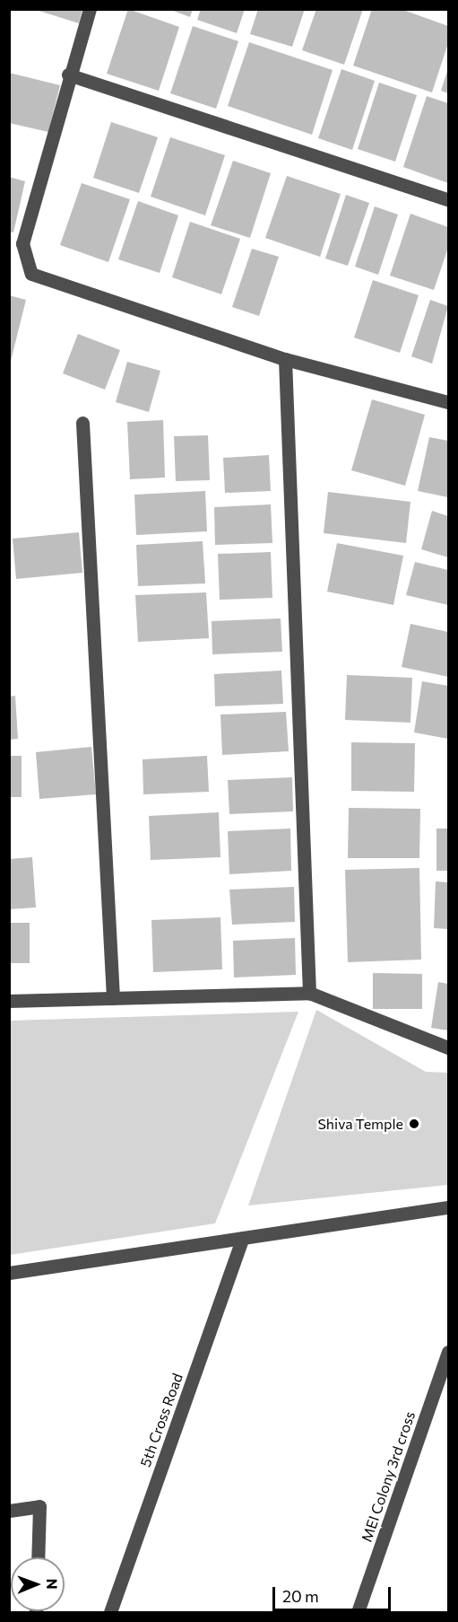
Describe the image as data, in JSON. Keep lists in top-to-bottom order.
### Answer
{
  "streets": {
    "street": ["5th Cross Road", "MEI Colony 3rd cross"]
  },
  "places": ["Shiva Temple"],
  "scale_bar": "20 m",
  "north": "right"
}
